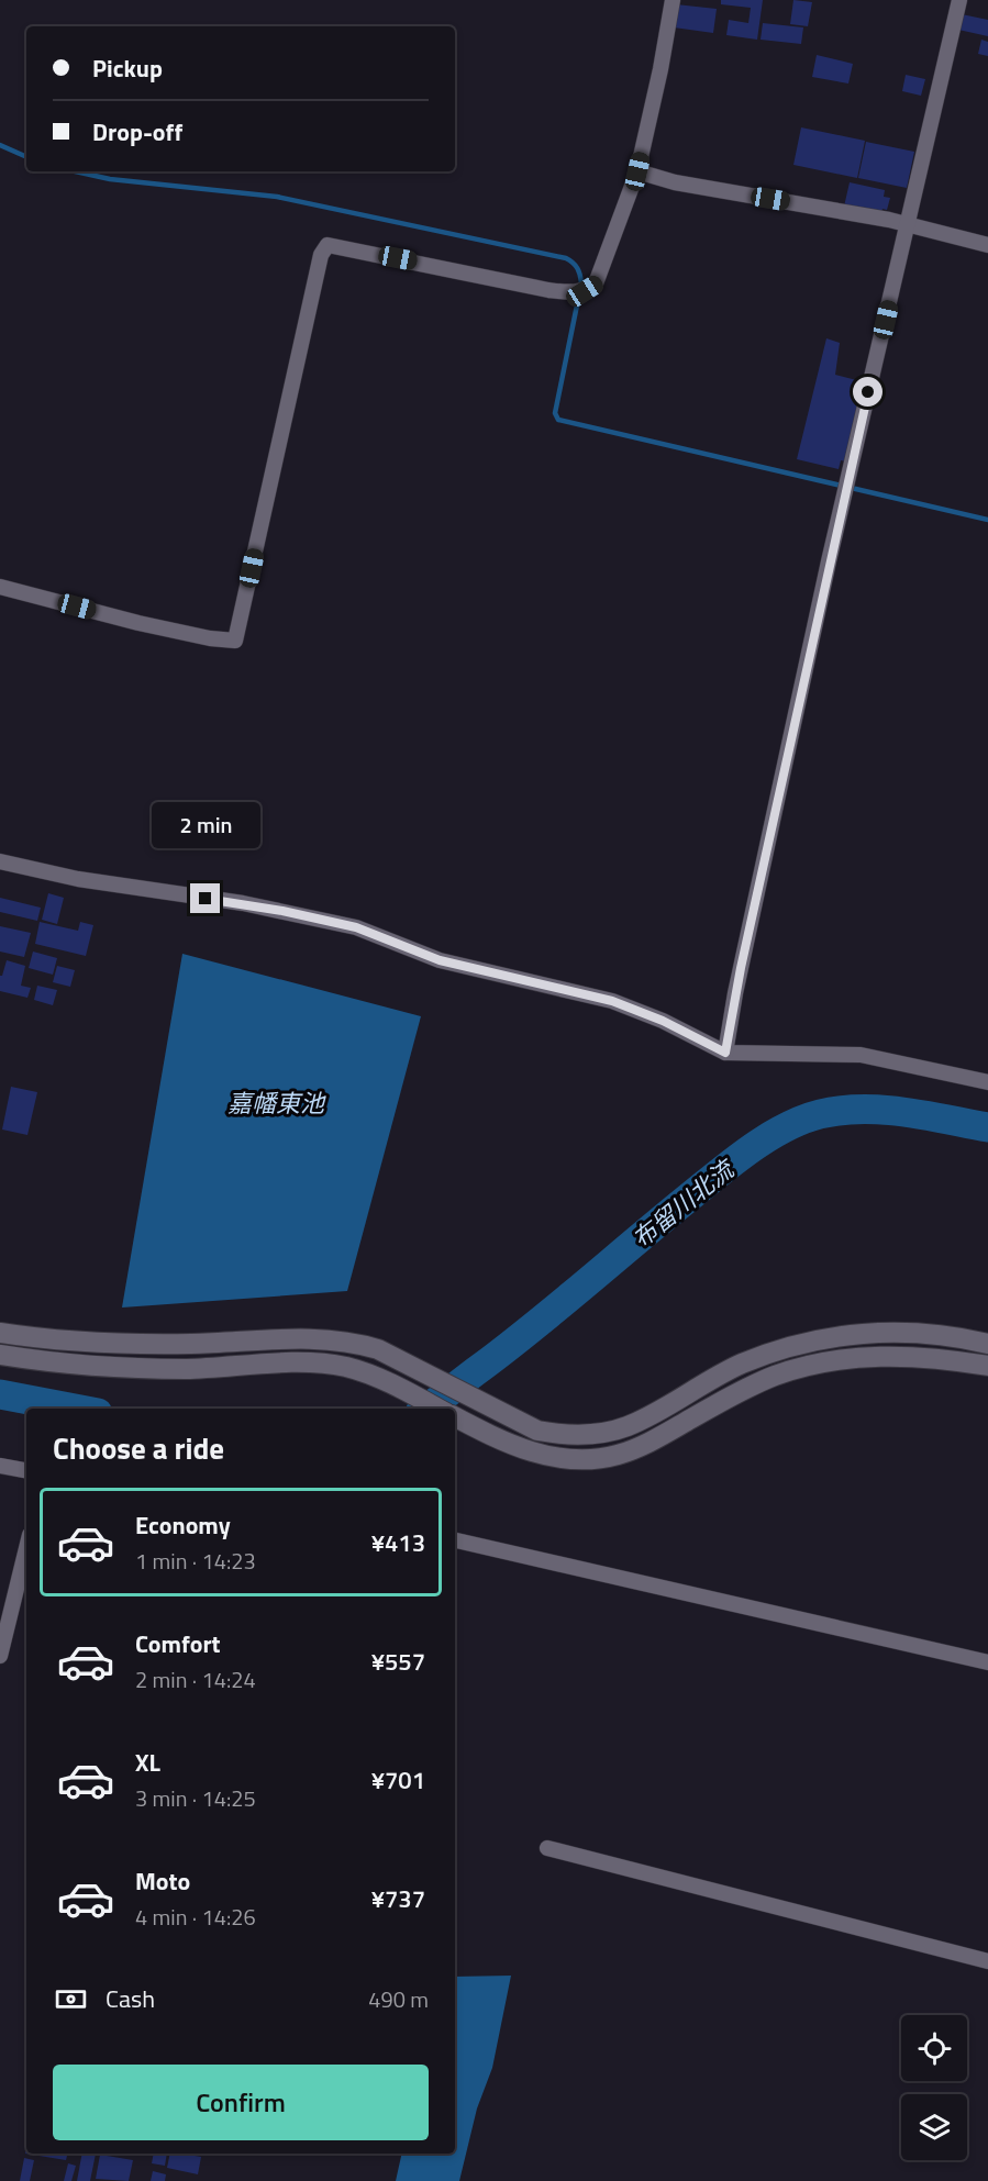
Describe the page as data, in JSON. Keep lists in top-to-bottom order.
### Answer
{
  "water": ["嘉幡東池", "布留川北流"],
  "page": {
    "banner": ["Pickup", "Drop-off"],
    "bubble": "2 min",
    "heading": "Choose a ride",
    "list": [
      {
        "name": "Economy",
        "note": "1 min · 14:23",
        "value": "¥413"
      },
      {
        "name": "Comfort",
        "note": "2 min · 14:24",
        "value": "¥557"
      },
      {
        "name": "XL",
        "note": "3 min · 14:25",
        "value": "¥701"
      },
      {
        "name": "Moto",
        "note": "4 min · 14:26",
        "value": "¥737"
      }
    ],
    "pay": ["Cash", "490 m"],
    "buttons": "Confirm"
  }
}
